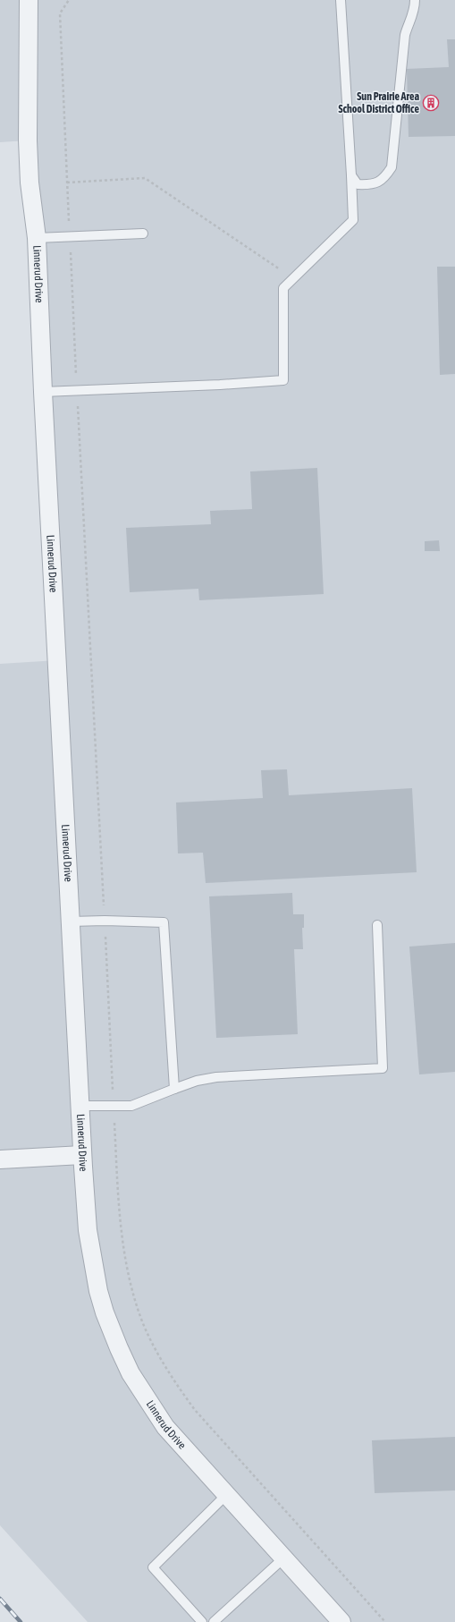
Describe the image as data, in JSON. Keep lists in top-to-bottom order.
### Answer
{
  "streets": {
    "street": ["Linnerud Drive"]
  },
  "places": {
    "building": ["Sun Prairie Area School District Office"]
  }
}
